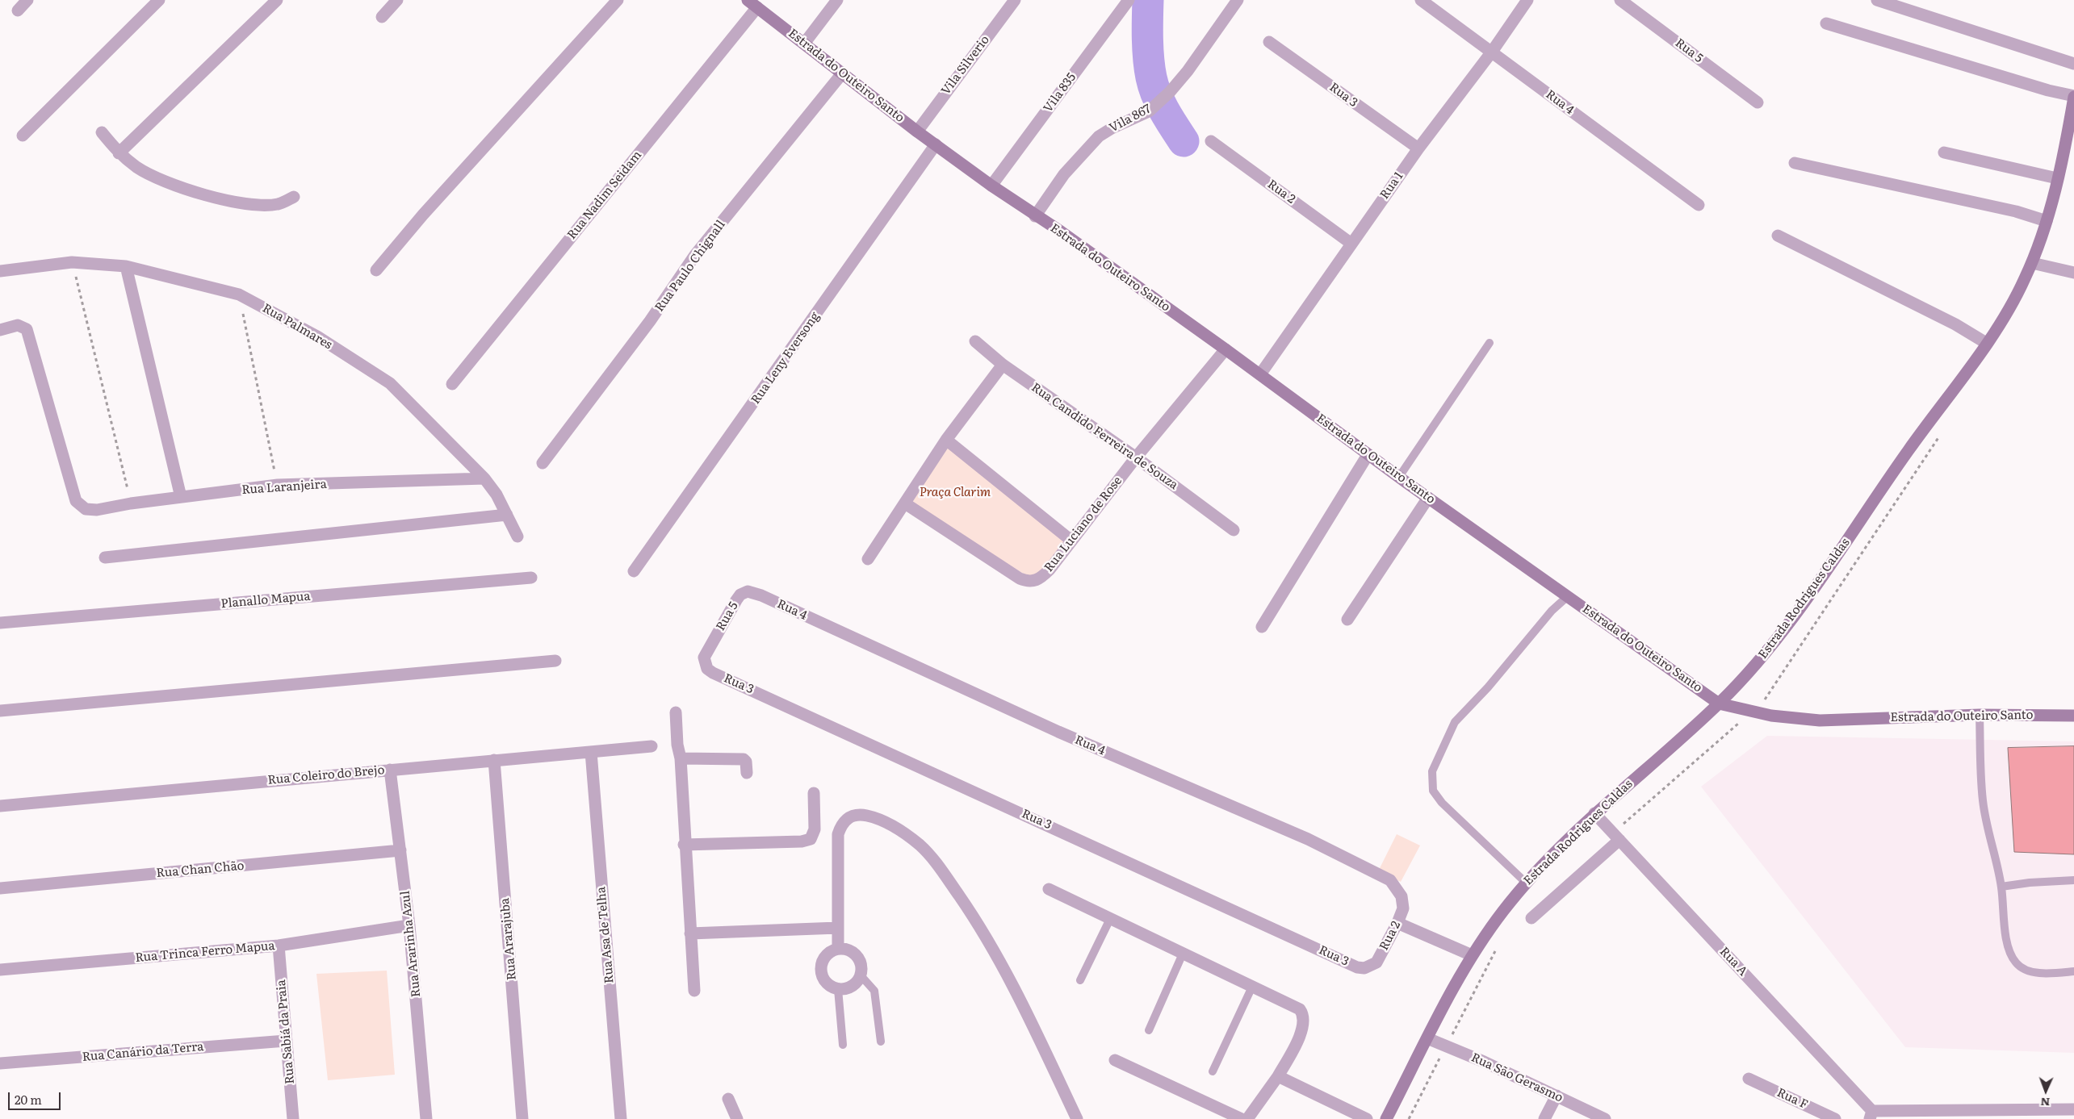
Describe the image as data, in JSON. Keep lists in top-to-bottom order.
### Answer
{
  "streets": {
    "street": [
      "Rua 5",
      "Vila Silverio",
      "Estrada do Outeiro Santo",
      "Vila 835",
      "Rua 3",
      "Rua 4",
      "Vila 867",
      "Rua 1",
      "Rua 2",
      "Rua Nadim Seidam",
      "Rua Paulo Chignall",
      "Rua Palmares",
      "Rua Leny Eversong",
      "Rua Candido Ferreira de Souza",
      "Rua Laranjeira",
      "Rua Luciano de Rose",
      "Estrada Rodrigues Caldas",
      "Planallo Mapua",
      "Rua Coleiro do Brejo",
      "Rua Chan Chão",
      "Rua Asa de Telha",
      "Rua Ararajuba",
      "Rua Ararinha Azul",
      "Rua Trinca Ferro Mapua",
      "Rua A",
      "Rua Sabiá da Praia",
      "Rua Canário da Terra",
      "Rua São Gerasmo",
      "Rua F"
    ]
  },
  "crossings": [
    ["Rua 5", "Rua 3"],
    ["Rua 5", "Rua 4"],
    ["Vila Silverio", "Estrada do Outeiro Santo"],
    ["Estrada do Outeiro Santo", "Vila 835"],
    ["Estrada do Outeiro Santo", "Vila 867"],
    ["Estrada do Outeiro Santo", "Rua 1"],
    ["Estrada do Outeiro Santo", "Rua Nadim Seidam"],
    ["Estrada do Outeiro Santo", "Rua Paulo Chignall"],
    ["Estrada do Outeiro Santo", "Rua Leny Eversong"],
    ["Estrada do Outeiro Santo", "Rua Luciano de Rose"],
    ["Estrada do Outeiro Santo", "Estrada Rodrigues Caldas"],
    ["Rua 3", "Rua 1"],
    ["Rua 3", "Rua 2"],
    ["Rua 4", "Rua 1"],
    ["Rua 4", "Rua 2"],
    ["Rua 1", "Rua 2"],
    ["Rua Palmares", "Rua Laranjeira"],
    ["Rua Candido Ferreira de Souza", "Rua Luciano de Rose"],
    ["Estrada Rodrigues Caldas", "Rua A"],
    ["Estrada Rodrigues Caldas", "Rua São Gerasmo"],
    ["Rua Coleiro do Brejo", "Rua Asa de Telha"],
    ["Rua Coleiro do Brejo", "Rua Ararajuba"],
    ["Rua Coleiro do Brejo", "Rua Ararinha Azul"],
    ["Rua Chan Chão", "Rua Ararinha Azul"],
    ["Rua Ararinha Azul", "Rua Trinca Ferro Mapua"],
    ["Rua Trinca Ferro Mapua", "Rua Sabiá da Praia"],
    ["Rua Sabiá da Praia", "Rua Canário da Terra"]
  ],
  "parks": ["Praça Clarim"],
  "scale_bar": "20 m",
  "north": "bottom"
}
